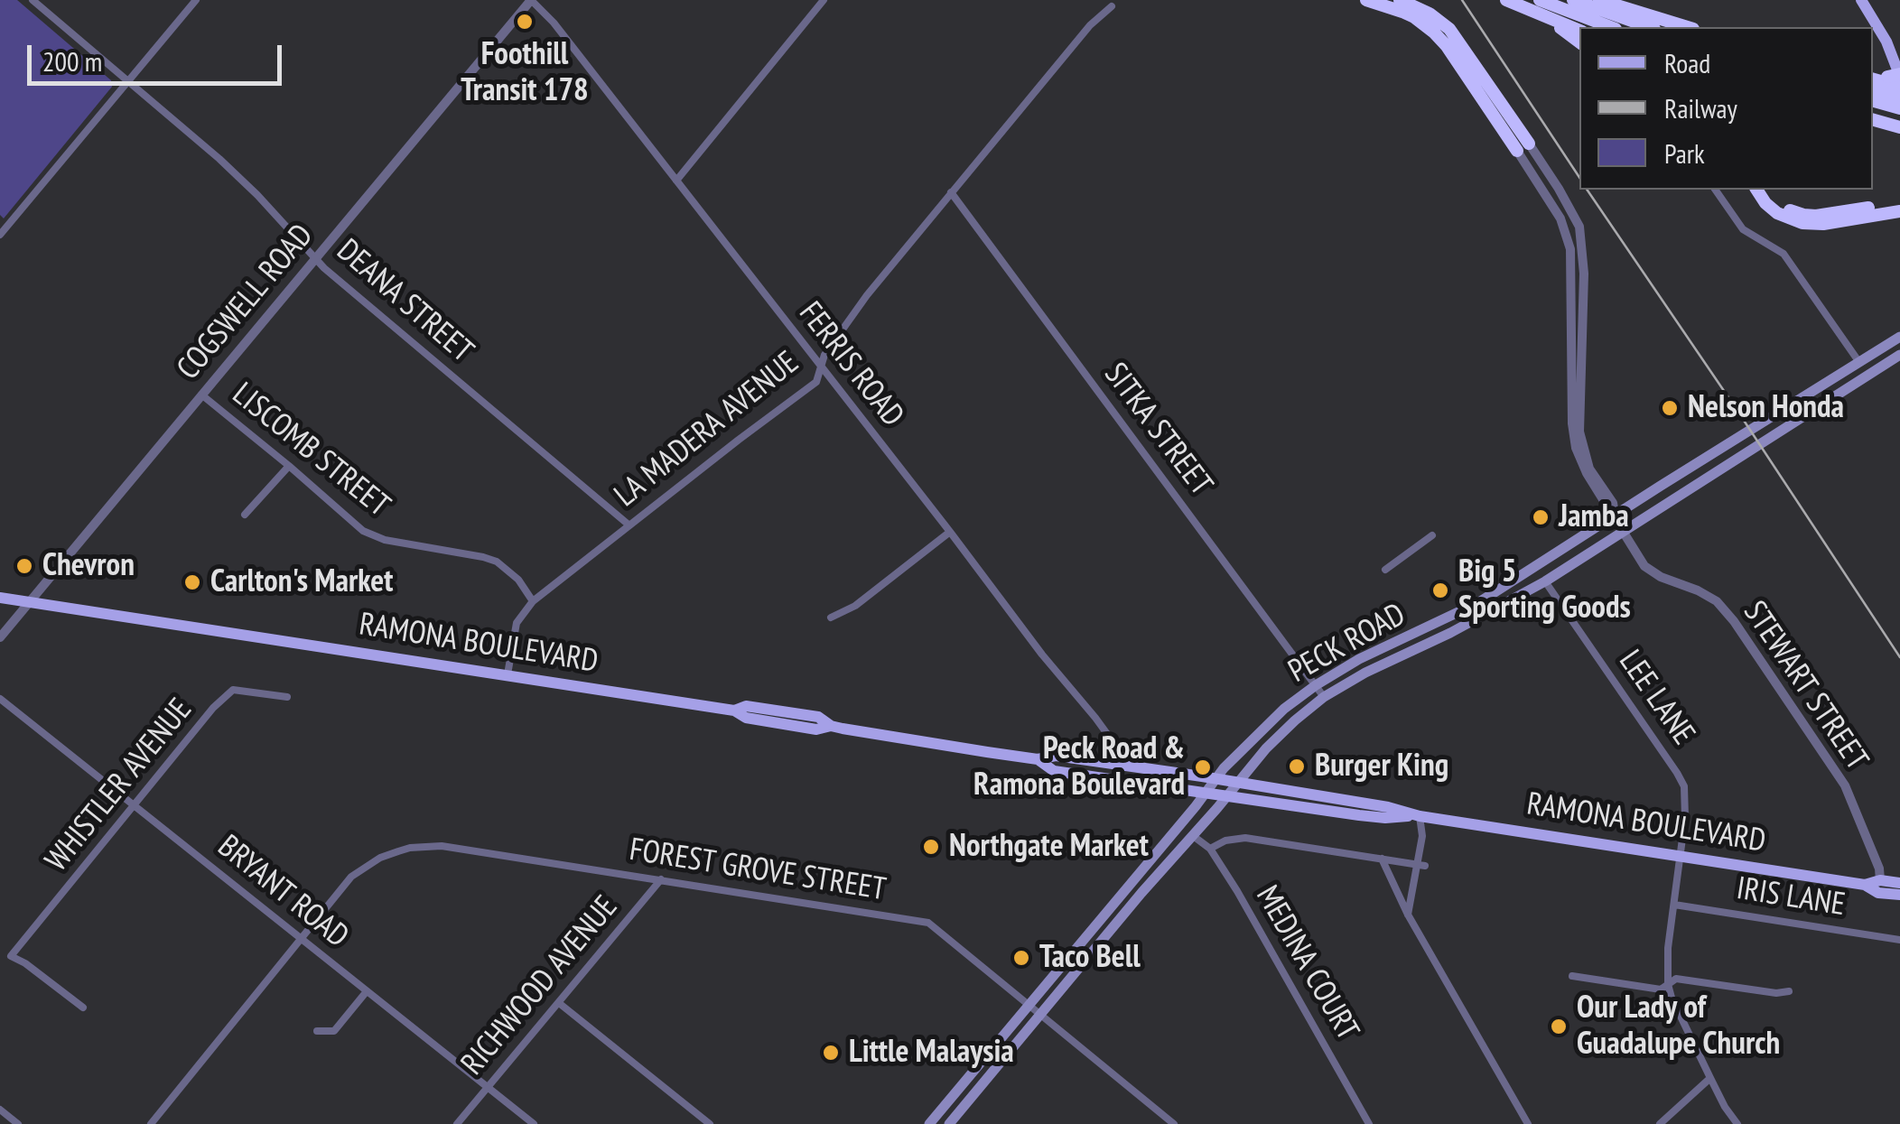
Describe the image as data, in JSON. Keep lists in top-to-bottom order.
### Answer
{
  "streets": {
    "main road": ["RAMONA BOULEVARD", "PECK ROAD"],
    "street": [
      "DEANA STREET",
      "COGSWELL ROAD",
      "FERRIS ROAD",
      "LA MADERA AVENUE",
      "SITKA STREET",
      "LISCOMB STREET",
      "STEWART STREET",
      "LEE LANE",
      "WHISTLER AVENUE",
      "FOREST GROVE STREET",
      "BRYANT ROAD",
      "IRIS LANE",
      "MEDINA COURT",
      "RICHWOOD AVENUE"
    ]
  },
  "crossings": [
    ["DEANA STREET", "COGSWELL ROAD"],
    ["DEANA STREET", "LA MADERA AVENUE"],
    ["COGSWELL ROAD", "FERRIS ROAD"],
    ["COGSWELL ROAD", "LISCOMB STREET"],
    ["COGSWELL ROAD", "RAMONA BOULEVARD"],
    ["FERRIS ROAD", "LA MADERA AVENUE"],
    ["FERRIS ROAD", "RAMONA BOULEVARD"],
    ["LA MADERA AVENUE", "SITKA STREET"],
    ["LA MADERA AVENUE", "LISCOMB STREET"],
    ["LA MADERA AVENUE", "RAMONA BOULEVARD"],
    ["SITKA STREET", "PECK ROAD"],
    ["RAMONA BOULEVARD", "PECK ROAD"],
    ["RAMONA BOULEVARD", "STEWART STREET"],
    ["RAMONA BOULEVARD", "LEE LANE"],
    ["PECK ROAD", "STEWART STREET"],
    ["PECK ROAD", "LEE LANE"],
    ["PECK ROAD", "FOREST GROVE STREET"],
    ["PECK ROAD", "MEDINA COURT"],
    ["LEE LANE", "IRIS LANE"],
    ["WHISTLER AVENUE", "BRYANT ROAD"],
    ["FOREST GROVE STREET", "BRYANT ROAD"],
    ["FOREST GROVE STREET", "RICHWOOD AVENUE"],
    ["BRYANT ROAD", "RICHWOOD AVENUE"]
  ],
  "places": [
    "Foothill Transit 178",
    "Nelson Honda",
    "Jamba",
    "Chevron",
    "Carlton's Market",
    "Big 5 Sporting Goods",
    "Burger King",
    "Peck Road & Ramona Boulevard",
    "Northgate Market",
    "Taco Bell",
    "Our Lady of Guadalupe Church",
    "Little Malaysia"
  ],
  "legend": ["Road", "Railway", "Park"],
  "scale_bar": "200 m"
}
